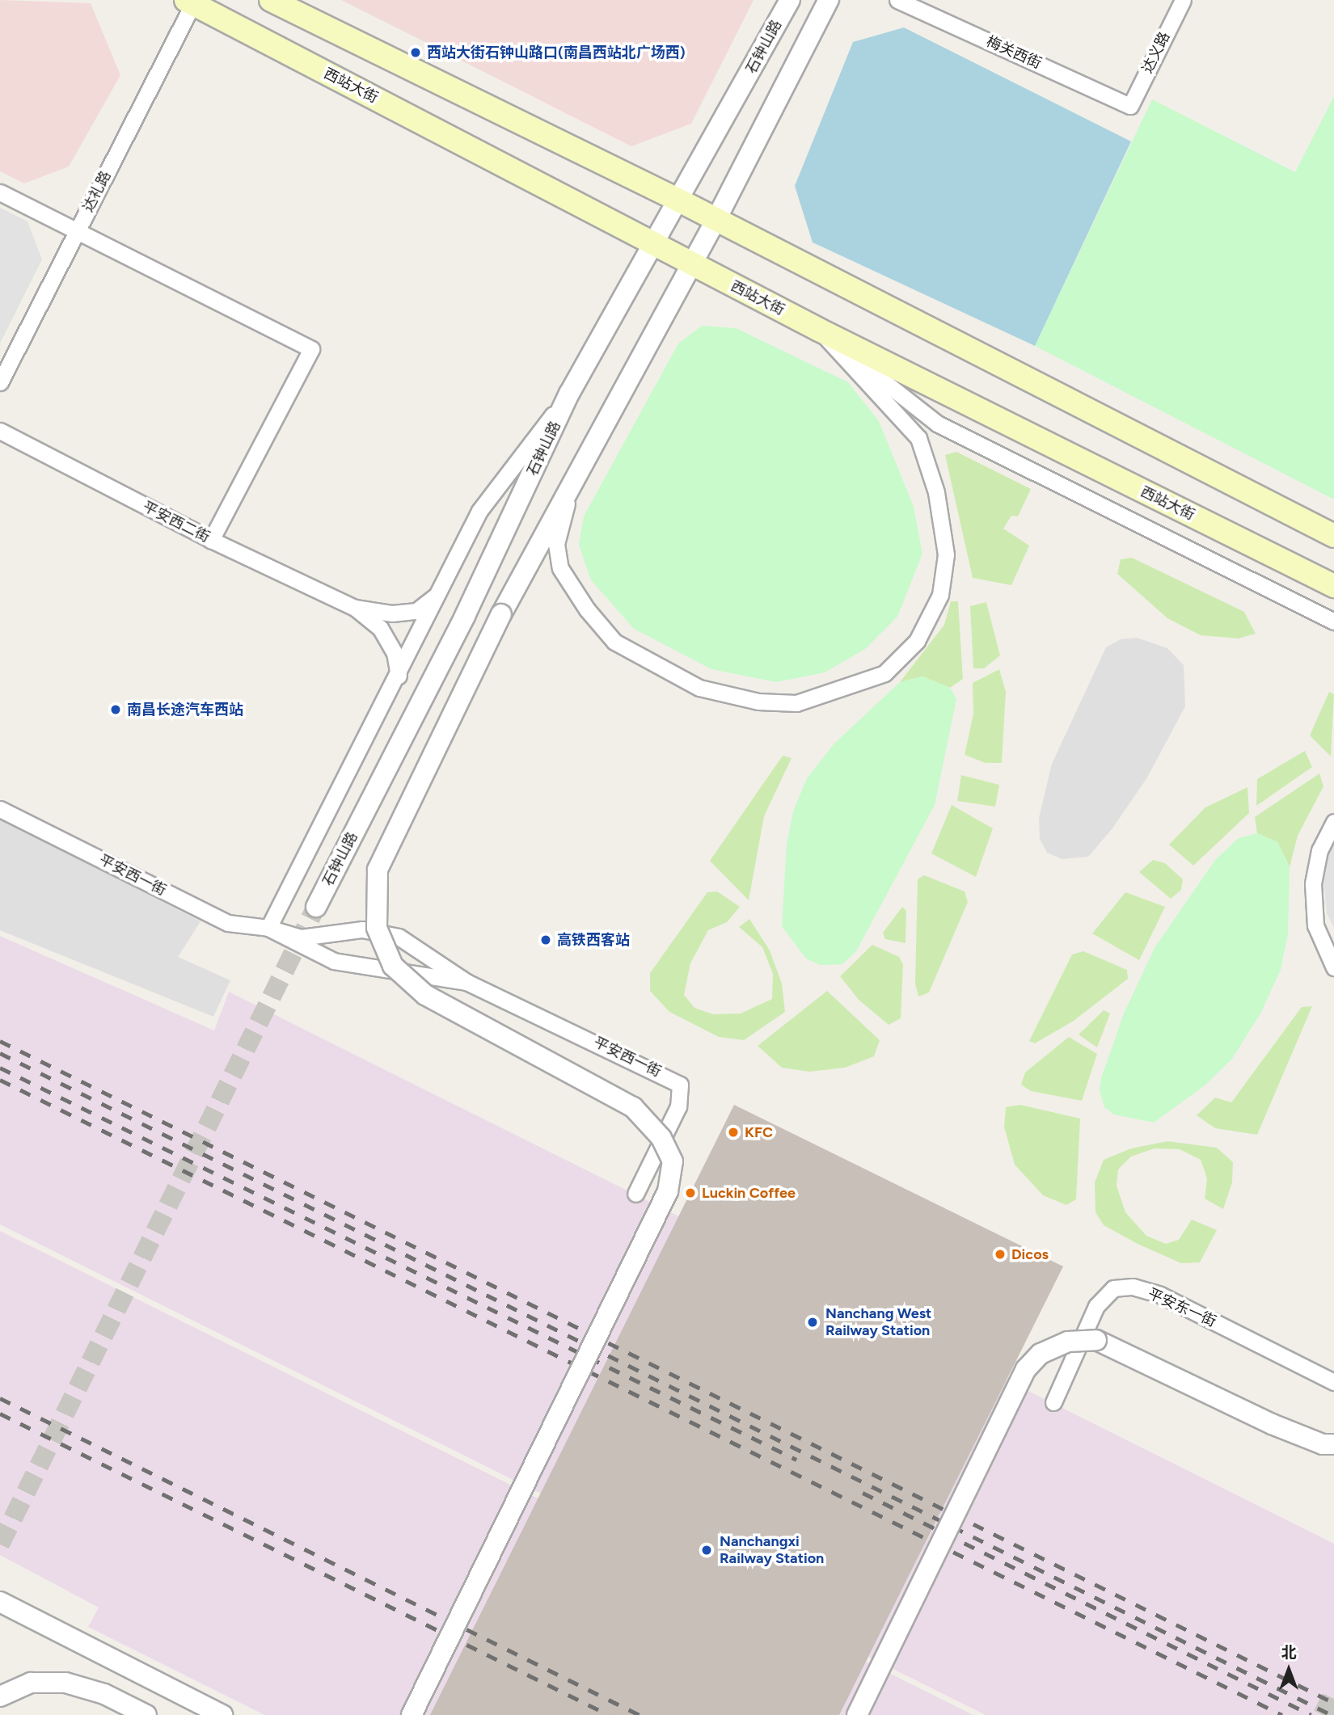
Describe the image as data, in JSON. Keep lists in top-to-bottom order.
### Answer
{
  "streets": {
    "main road": ["西站大街"],
    "street": [
      "石钟山路",
      "梅关西街",
      "达义路",
      "达礼路",
      "平安西二街",
      "平安西一街",
      "平安东一街"
    ]
  },
  "crossings": [
    ["石钟山路", "西站大街"],
    ["梅关西街", "达义路"],
    ["西站大街", "达礼路"]
  ],
  "places": [
    "西站大街石钟山路口(南昌西站北广场西)",
    "南昌长途汽车西站",
    "高铁西客站",
    "KFC",
    "Luckin Coffee",
    "Dicos",
    "Nanchang West Railway Station",
    "Nanchangxi Railway Station"
  ],
  "north": "top"
}
